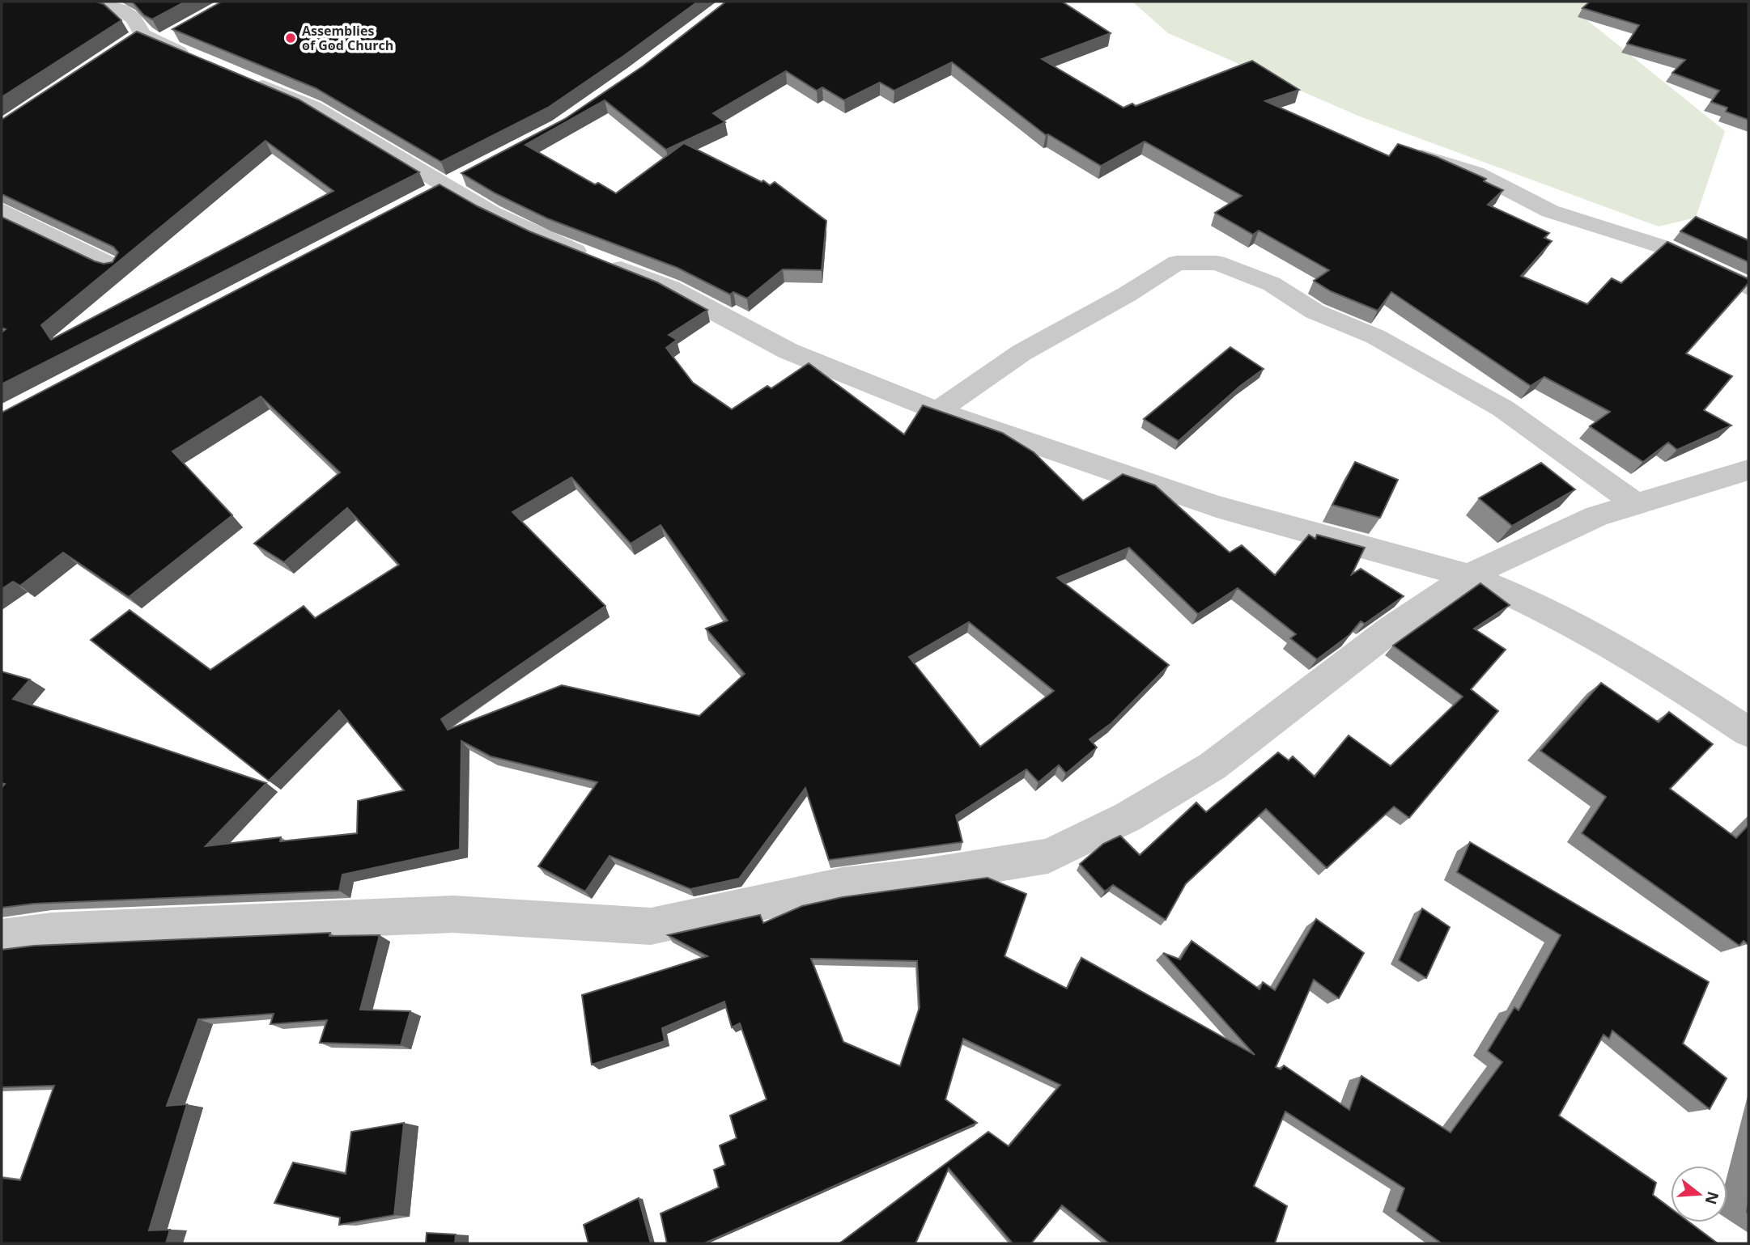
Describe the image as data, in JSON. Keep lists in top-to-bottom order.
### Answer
{
  "places": ["Assemblies of God Church"],
  "north": "right"
}
